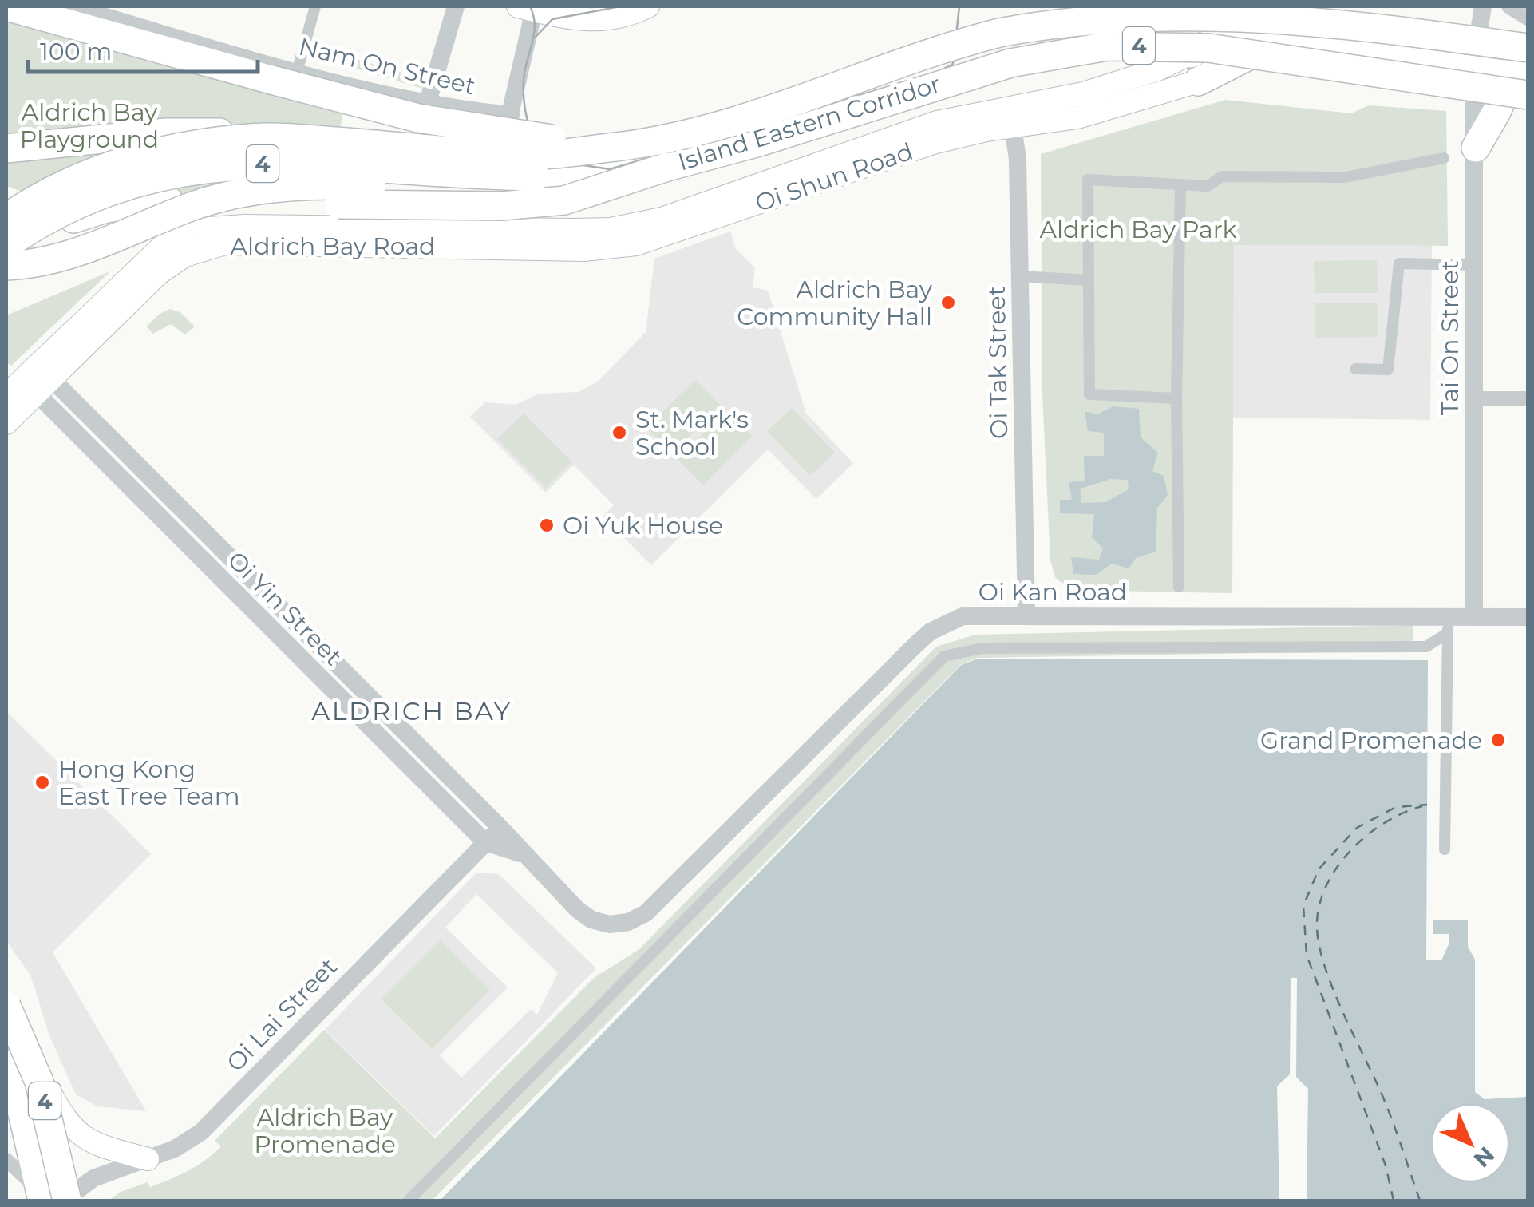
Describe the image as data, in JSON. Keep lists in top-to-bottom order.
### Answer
{
  "streets": {
    "highway": ["4", "Island Eastern Corridor"],
    "main road": ["Oi Shun Road", "Aldrich Bay Road"],
    "street": [
      "Nam On Street",
      "Tai On Street",
      "Oi Tak Street",
      "Oi Kan Road",
      "Oi Yin Street",
      "Oi Lai Street"
    ]
  },
  "crossings": [
    ["4", "Oi Lai Street"],
    ["Oi Shun Road", "Aldrich Bay Road"],
    ["Oi Shun Road", "Oi Tak Street"],
    ["Aldrich Bay Road", "Oi Yin Street"],
    ["Tai On Street", "Oi Kan Road"],
    ["Oi Tak Street", "Oi Kan Road"],
    ["Oi Kan Road", "Oi Yin Street"],
    ["Oi Yin Street", "Oi Lai Street"]
  ],
  "districts": ["ALDRICH BAY"],
  "parks": ["Aldrich Bay Playground", "Aldrich Bay Park", "Aldrich Bay Promenade"],
  "places": [
    "Aldrich Bay Community Hall",
    "St. Mark's School",
    "Oi Yuk House",
    "Grand Promenade",
    "Hong Kong East Tree Team"
  ],
  "scale_bar": "100 m",
  "north": "bottom right"
}
